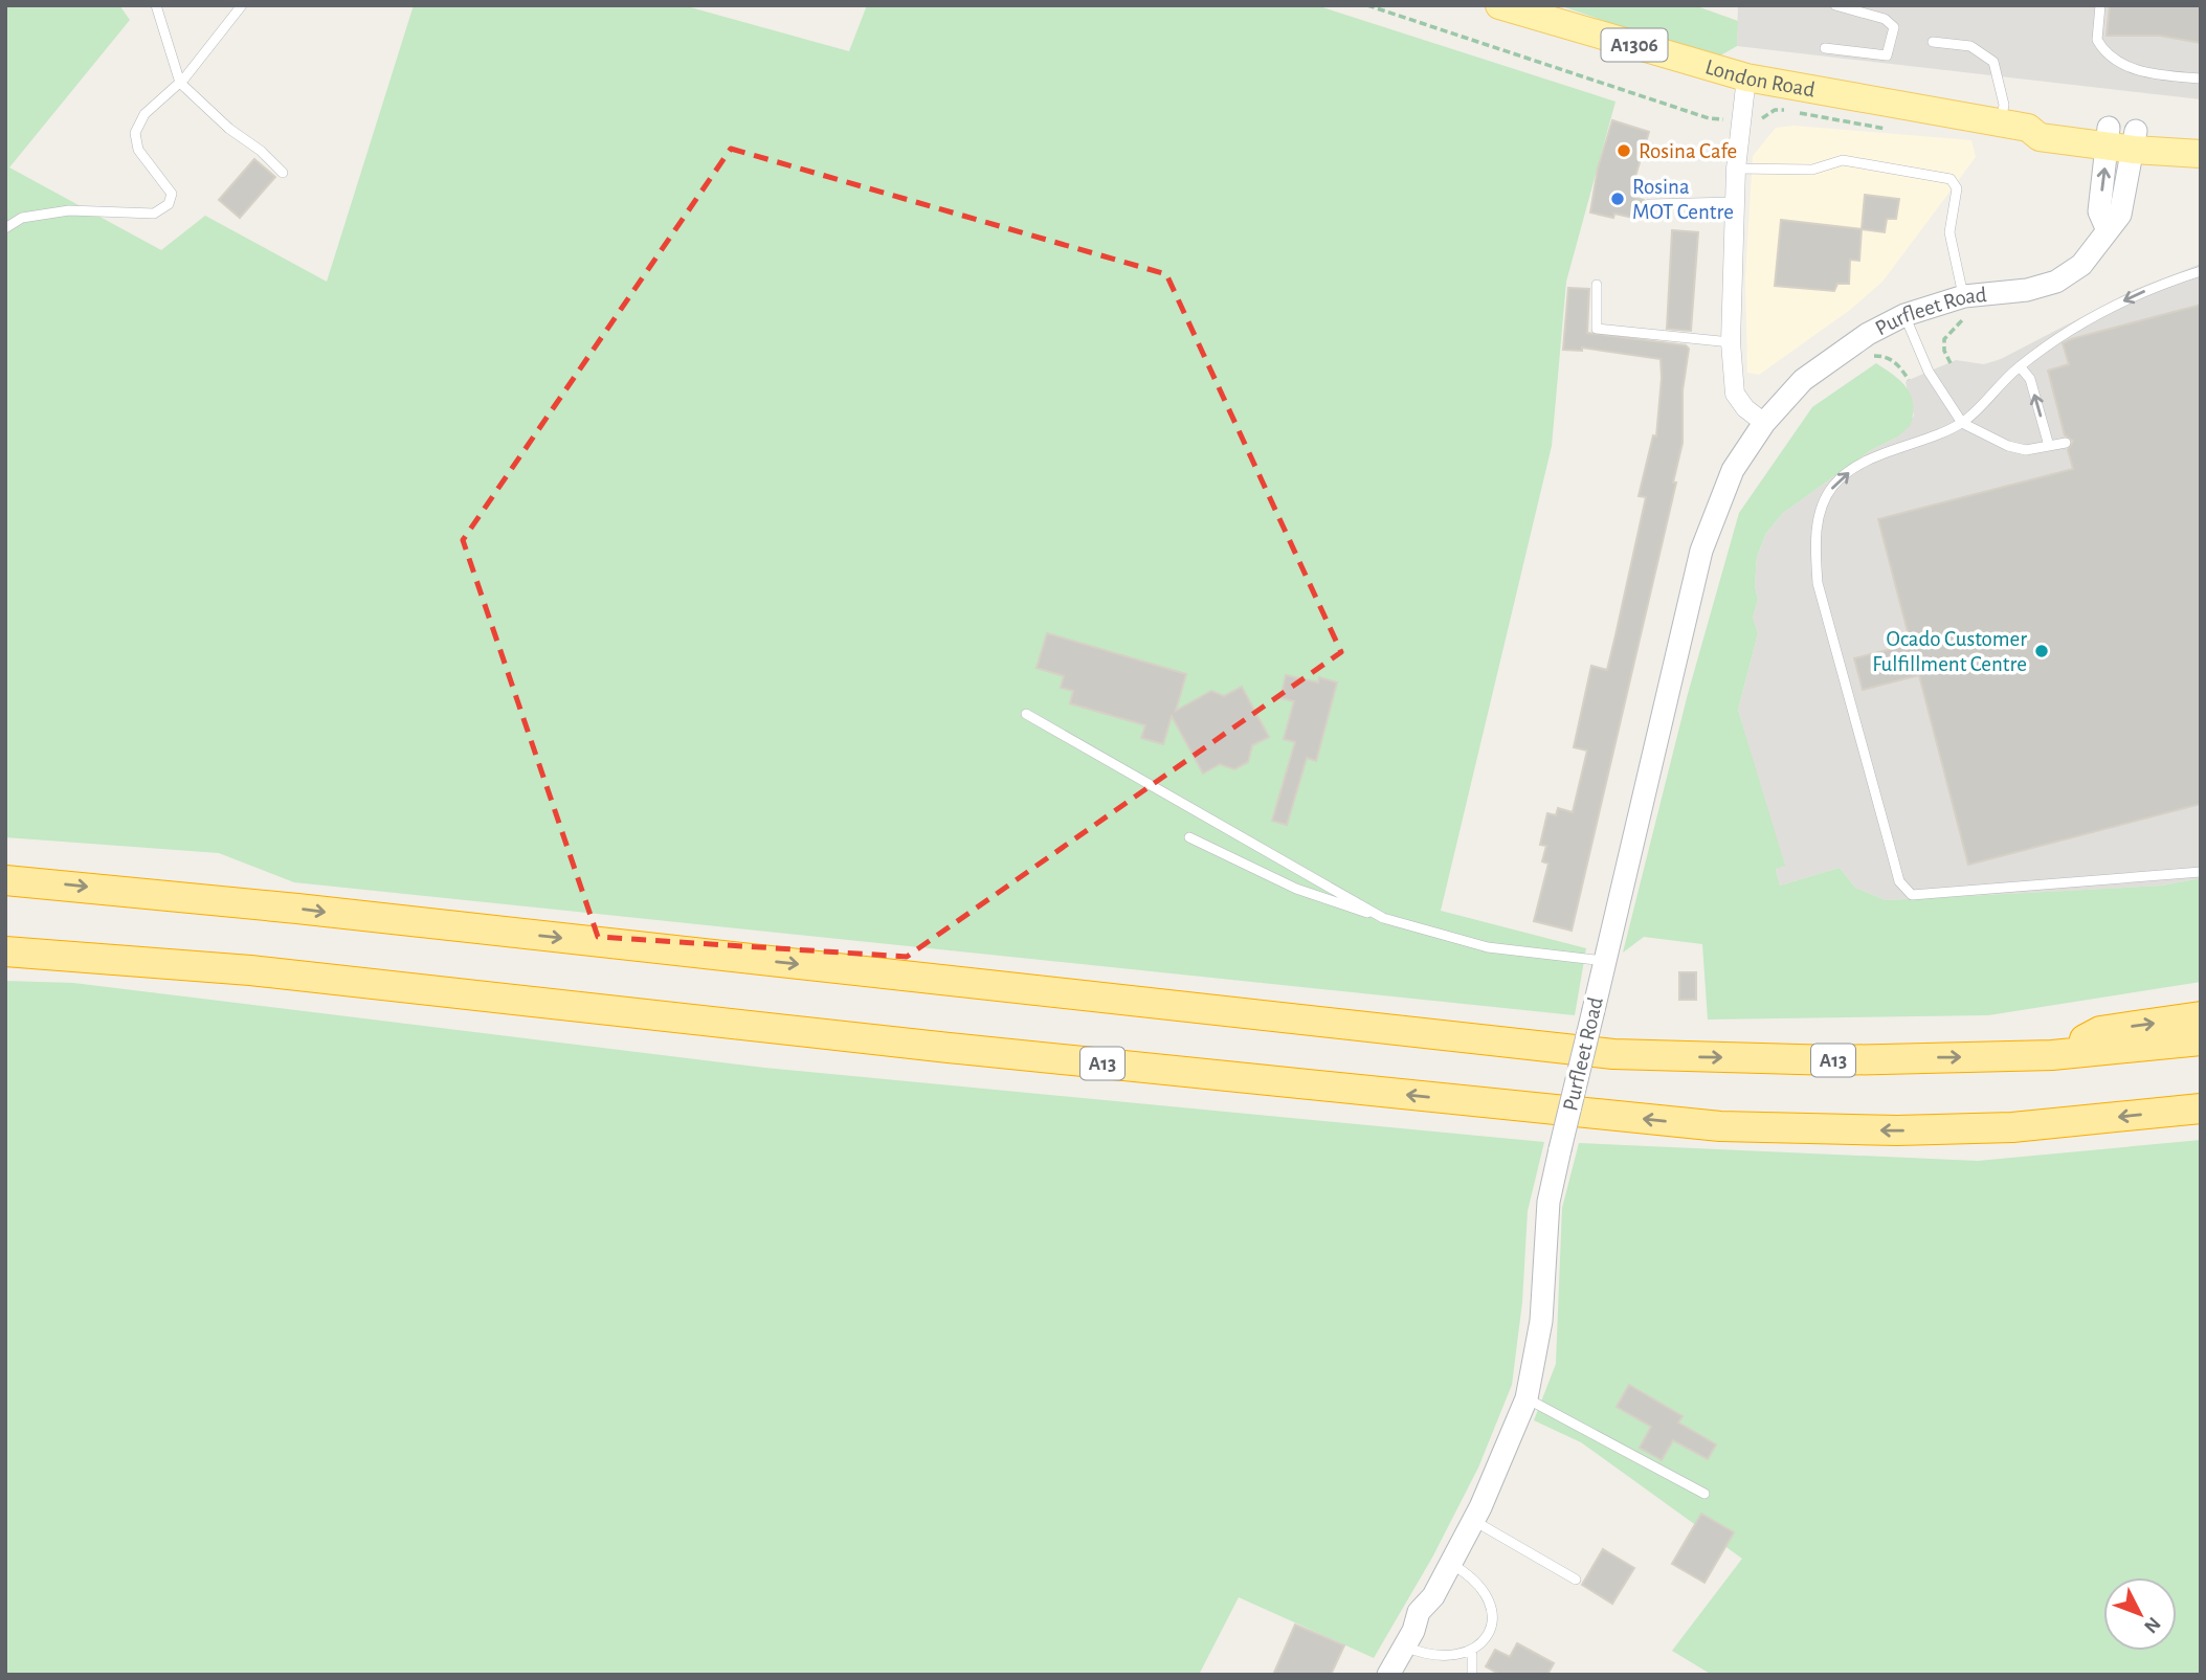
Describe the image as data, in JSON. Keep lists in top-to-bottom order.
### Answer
{
  "streets": {
    "highway": ["A13"],
    "main road": ["A1306", "London Road"],
    "street": ["Purfleet Road"]
  },
  "crossings": [
    ["London Road", "Purfleet Road"]
  ],
  "places": ["Rosina Cafe", "Rosina MOT Centre", "Ocado Customer Fulfillment Centre"],
  "north": "bottom right"
}
